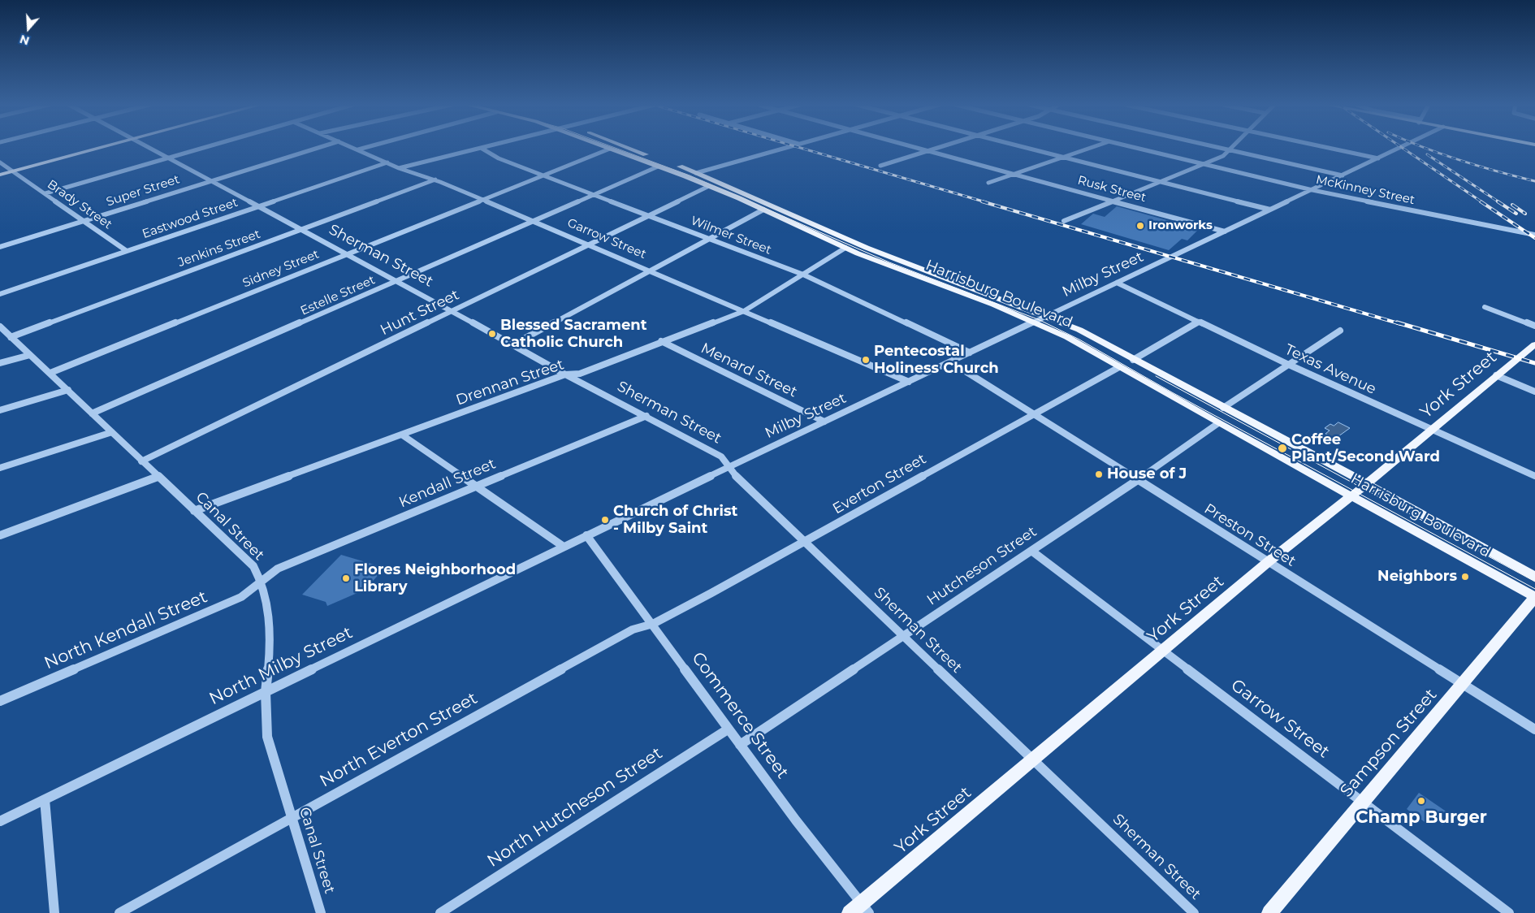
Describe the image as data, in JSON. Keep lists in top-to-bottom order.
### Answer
{
  "streets": {
    "main road": ["Harrisburg Boulevard", "York Street", "Sampson Street"],
    "street": [
      "Rusk Street",
      "McKinney Street",
      "Super Street",
      "Brady Street",
      "Eastwood Street",
      "Wilmer Street",
      "Garrow Street",
      "Jenkins Street",
      "Sherman Street",
      "Sidney Street",
      "Milby Street",
      "Estelle Street",
      "Hunt Street",
      "Texas Avenue",
      "Menard Street",
      "Drennan Street",
      "Kendall Street",
      "Everton Street",
      "Canal Street",
      "Preston Street",
      "Hutcheson Street",
      "North Kendall Street",
      "North Milby Street",
      "Commerce Street",
      "North Everton Street",
      "North Hutcheson Street"
    ]
  },
  "crossings": [
    ["Rusk Street", "Milby Street"],
    ["McKinney Street", "Milby Street"],
    ["Super Street", "Brady Street"],
    ["Super Street", "Sherman Street"],
    ["Brady Street", "Eastwood Street"],
    ["Eastwood Street", "Garrow Street"],
    ["Eastwood Street", "Sherman Street"],
    ["Wilmer Street", "Sidney Street"],
    ["Wilmer Street", "Milby Street"],
    ["Wilmer Street", "Estelle Street"],
    ["Wilmer Street", "Hunt Street"],
    ["Wilmer Street", "Drennan Street"],
    ["Garrow Street", "Jenkins Street"],
    ["Garrow Street", "Sidney Street"],
    ["Garrow Street", "Milby Street"],
    ["Garrow Street", "Estelle Street"],
    ["Garrow Street", "Hunt Street"],
    ["Garrow Street", "Drennan Street"],
    ["Garrow Street", "York Street"],
    ["Garrow Street", "Hutcheson Street"],
    ["Garrow Street", "Sampson Street"],
    ["Jenkins Street", "Sherman Street"],
    ["Jenkins Street", "Canal Street"],
    ["Sherman Street", "Sidney Street"],
    ["Sherman Street", "Milby Street"],
    ["Sherman Street", "Estelle Street"],
    ["Sherman Street", "Hunt Street"],
    ["Sherman Street", "Drennan Street"],
    ["Sherman Street", "York Street"],
    ["Sherman Street", "Kendall Street"],
    ["Sherman Street", "Everton Street"],
    ["Sherman Street", "Hutcheson Street"],
    ["Sidney Street", "Harrisburg Boulevard"],
    ["Sidney Street", "Canal Street"],
    ["Milby Street", "Harrisburg Boulevard"],
    ["Milby Street", "Texas Avenue"],
    ["Milby Street", "Menard Street"],
    ["Milby Street", "Preston Street"],
    ["Milby Street", "North Milby Street"],
    ["Milby Street", "Commerce Street"],
    ["Harrisburg Boulevard", "Estelle Street"],
    ["Harrisburg Boulevard", "Hunt Street"],
    ["Harrisburg Boulevard", "Drennan Street"],
    ["Harrisburg Boulevard", "York Street"],
    ["Harrisburg Boulevard", "Everton Street"],
    ["Harrisburg Boulevard", "Hutcheson Street"],
    ["Harrisburg Boulevard", "Sampson Street"],
    ["Estelle Street", "Canal Street"],
    ["Hunt Street", "Canal Street"],
    ["Texas Avenue", "York Street"],
    ["Menard Street", "Drennan Street"],
    ["Drennan Street", "Canal Street"],
    ["York Street", "Preston Street"],
    ["York Street", "Commerce Street"],
    ["Kendall Street", "Canal Street"],
    ["Kendall Street", "North Kendall Street"],
    ["Everton Street", "Preston Street"],
    ["Everton Street", "Commerce Street"],
    ["Everton Street", "North Everton Street"],
    ["Canal Street", "North Kendall Street"],
    ["Canal Street", "North Milby Street"],
    ["Canal Street", "North Everton Street"],
    ["Preston Street", "Hutcheson Street"],
    ["Preston Street", "Sampson Street"],
    ["Hutcheson Street", "Commerce Street"],
    ["Commerce Street", "North Everton Street"],
    ["Commerce Street", "North Hutcheson Street"]
  ],
  "places": [
    "Ironworks",
    "Blessed Sacrament Catholic Church",
    "Pentecostal Holiness Church",
    "Coffee Plant/Second Ward",
    "House of J",
    "Church of Christ - Milby Saint",
    "Neighbors",
    "Flores Neighborhood Library",
    "Champ Burger"
  ],
  "north": "bottom"
}
